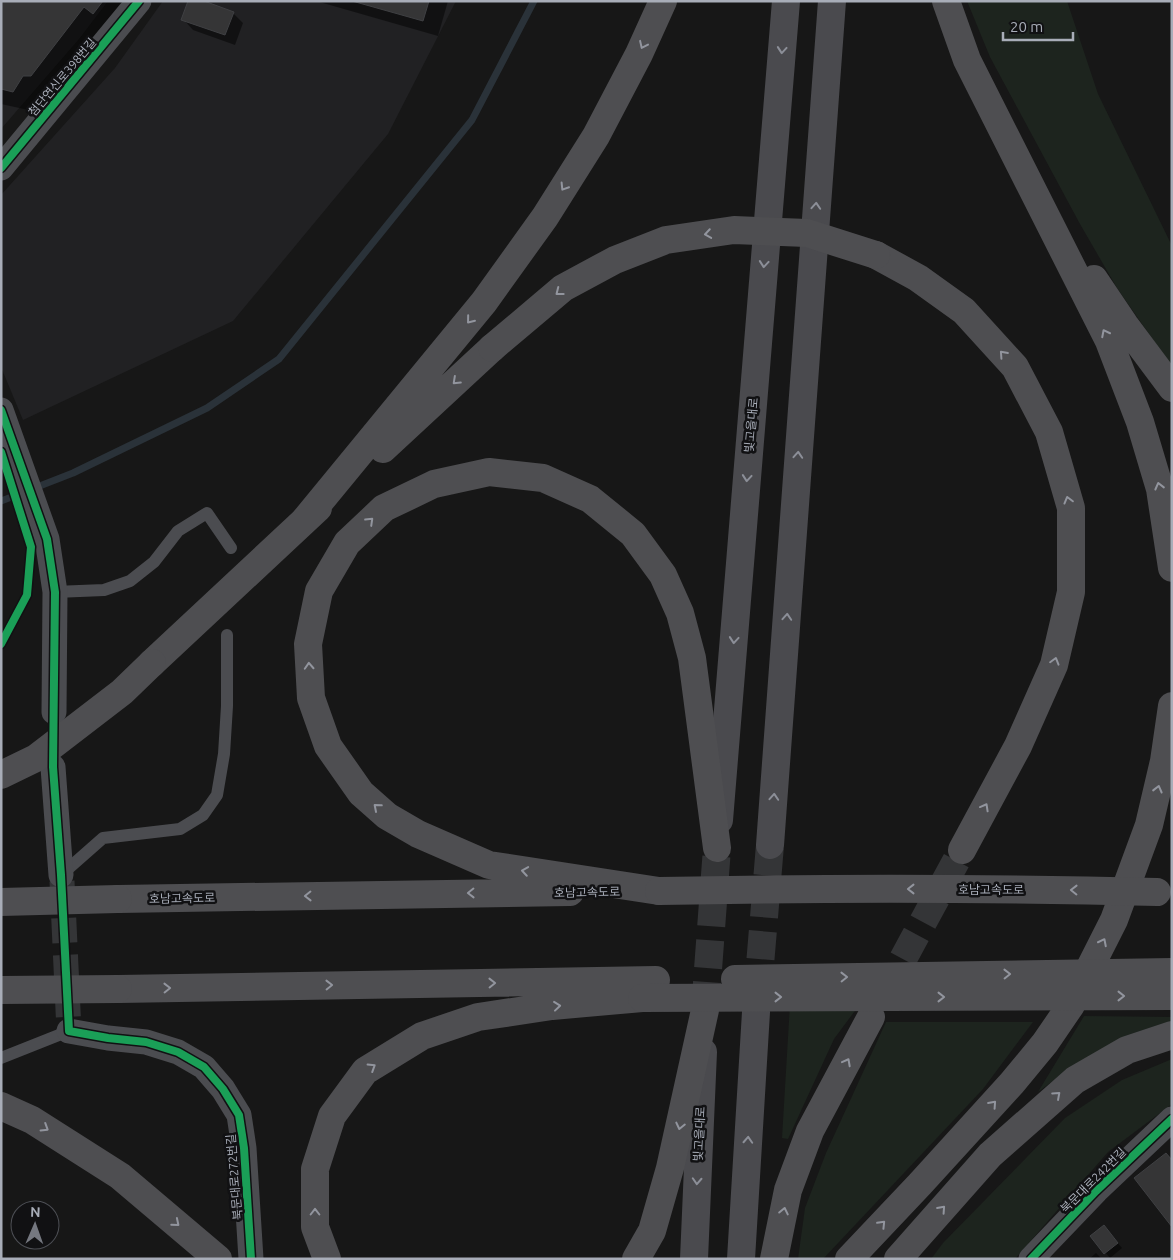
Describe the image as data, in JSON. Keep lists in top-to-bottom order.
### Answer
{
  "streets": {
    "highway": ["호남고속도로"],
    "main road": ["빛고을대로"],
    "street": ["첨단연신로398번길", "북문대로272번길", "북문대로242번길"]
  },
  "scale_bar": "20 m",
  "north": "top"
}
